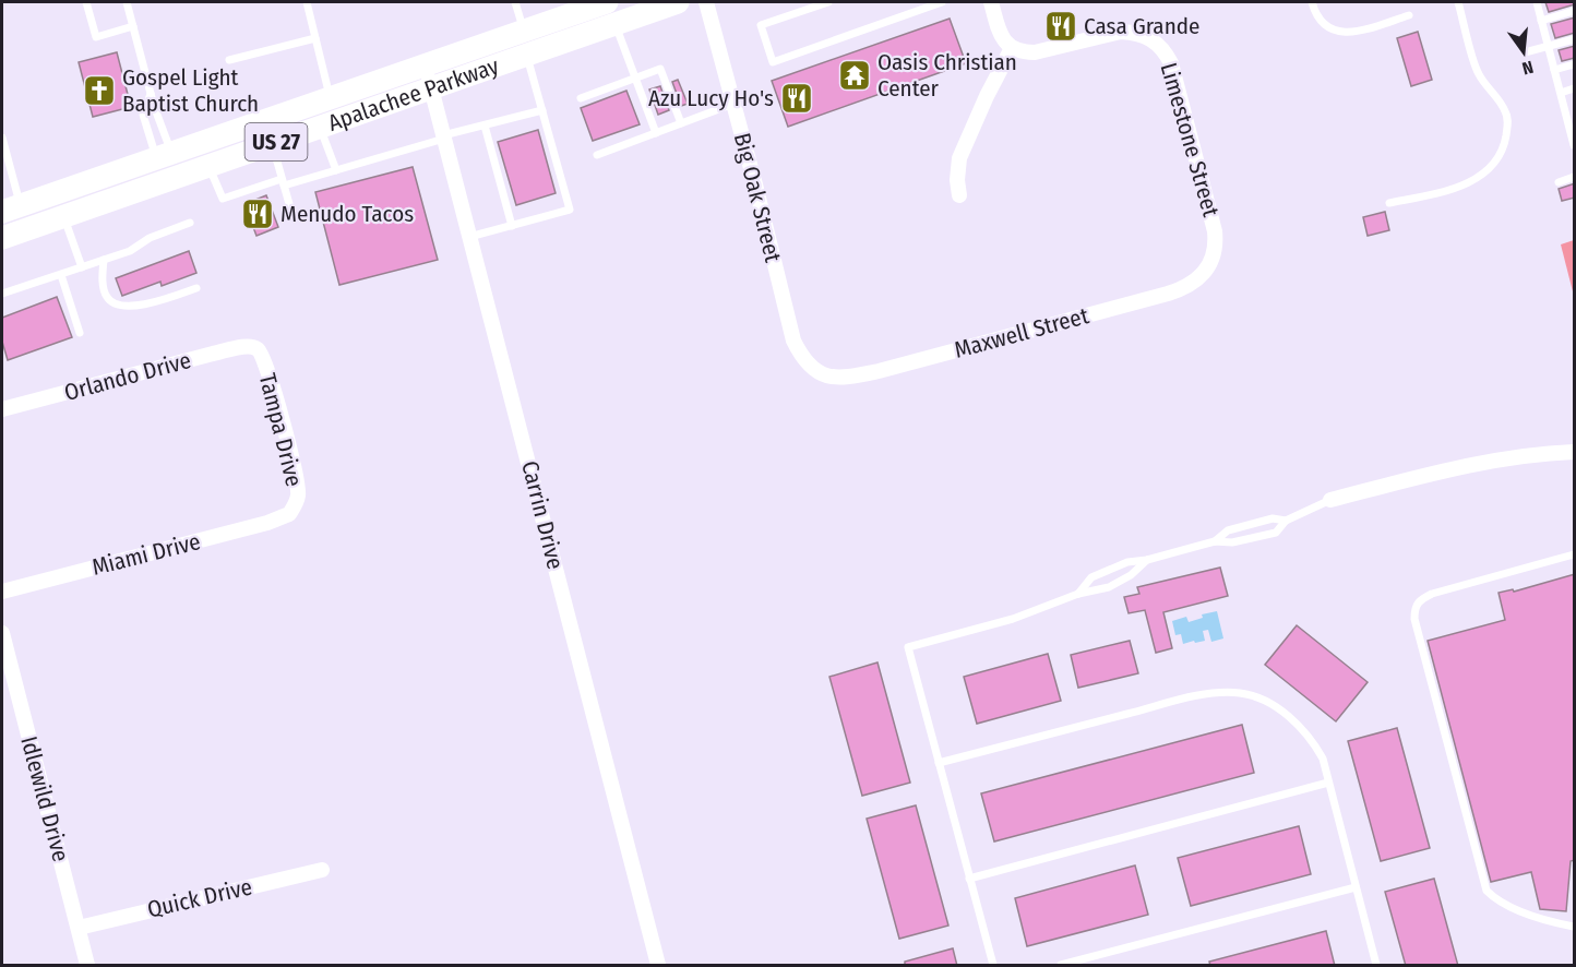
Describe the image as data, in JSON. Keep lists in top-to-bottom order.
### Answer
{
  "streets": {
    "main road": ["Apalachee Parkway", "US 27"],
    "street": [
      "Limestone Street",
      "Big Oak Street",
      "Maxwell Street",
      "Orlando Drive",
      "Tampa Drive",
      "Carrin Drive",
      "Miami Drive",
      "Idlewild Drive",
      "Quick Drive"
    ]
  },
  "crossings": [
    ["Apalachee Parkway", "Carrin Drive"],
    ["Limestone Street", "Maxwell Street"],
    ["Big Oak Street", "Maxwell Street"],
    ["Orlando Drive", "Tampa Drive"],
    ["Tampa Drive", "Miami Drive"],
    ["Idlewild Drive", "Quick Drive"]
  ],
  "places": {
    "restaurant": ["Casa Grande", "Azu Lucy Ho's", "Menudo Tacos"],
    "temple": ["Oasis Christian Center"],
    "church": ["Gospel Light Baptist Church"]
  },
  "north": "bottom"
}
